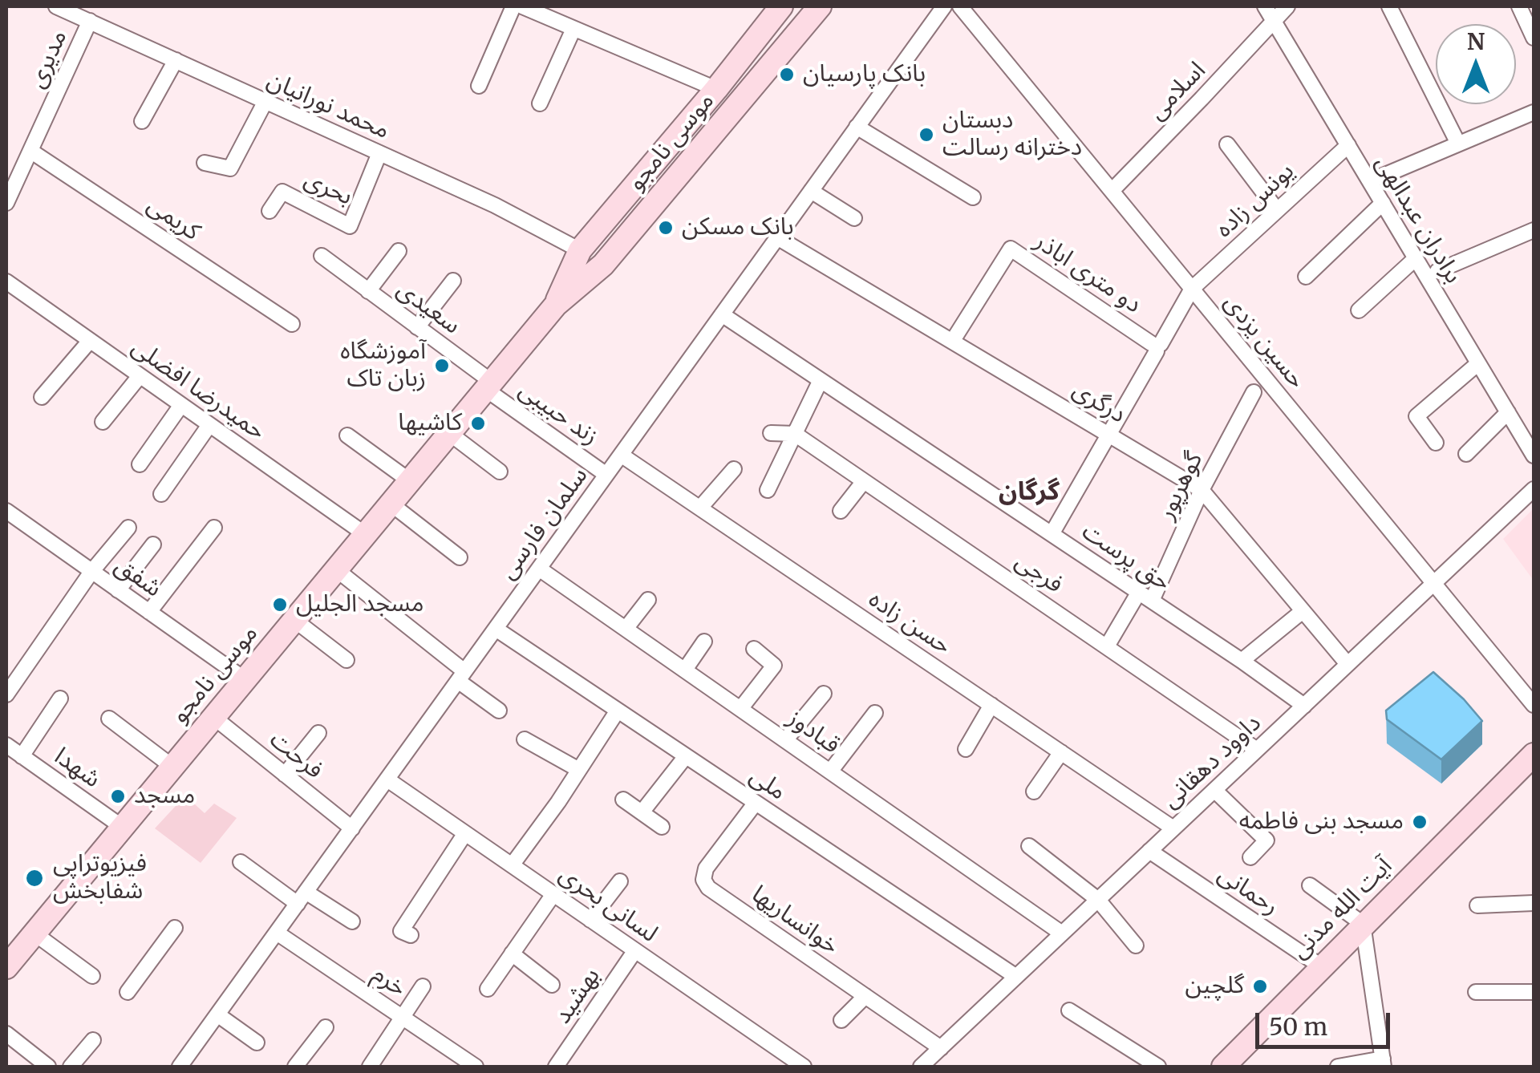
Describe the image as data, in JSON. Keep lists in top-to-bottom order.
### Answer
{
  "streets": {
    "main road": ["موسی نامجو", "آیت الله مدنی"],
    "street": [
      "مدیری",
      "اسلامی",
      "محمد نورانیان",
      "بحری",
      "یونس زاده",
      "کریمی",
      "برادران عبدالهی",
      "دو متری اباذر",
      "سعیدی",
      "حسین یزدی",
      "حمیدرضا افضلی",
      "درگری",
      "زند حبیبی",
      "گوهرپور",
      "سلمان فارسی",
      "حق پرست",
      "فرجی",
      "شفق",
      "حسن زاده",
      "قبادوز",
      "فرحت",
      "داوود دهقانی",
      "شهدا",
      "ملی",
      "رحمانی",
      "لسانی بحری",
      "خوانساریها",
      "خرم",
      "بهشید"
    ]
  },
  "crossings": [
    ["مدیری", "محمد نورانیان"],
    ["مدیری", "کریمی"],
    ["اسلامی", "برادران عبدالهی"],
    ["اسلامی", "حسین یزدی"],
    ["محمد نورانیان", "موسی نامجو"],
    ["محمد نورانیان", "بحری"],
    ["موسی نامجو", "سعیدی"],
    ["موسی نامجو", "حمیدرضا افضلی"],
    ["موسی نامجو", "زند حبیبی"],
    ["موسی نامجو", "شفق"],
    ["موسی نامجو", "فرحت"],
    ["موسی نامجو", "شهدا"],
    ["یونس زاده", "برادران عبدالهی"],
    ["یونس زاده", "دو متری اباذر"],
    ["یونس زاده", "حسین یزدی"],
    ["یونس زاده", "درگری"],
    ["یونس زاده", "حق پرست"],
    ["دو متری اباذر", "درگری"],
    ["سعیدی", "زند حبیبی"],
    ["حسین یزدی", "داوود دهقانی"],
    ["درگری", "گوهرپور"],
    ["درگری", "سلمان فارسی"],
    ["درگری", "داوود دهقانی"],
    ["زند حبیبی", "سلمان فارسی"],
    ["گوهرپور", "حق پرست"],
    ["گوهرپور", "فرجی"],
    ["سلمان فارسی", "حق پرست"],
    ["سلمان فارسی", "حسن زاده"],
    ["سلمان فارسی", "قبادوز"],
    ["سلمان فارسی", "فرحت"],
    ["سلمان فارسی", "ملی"],
    ["سلمان فارسی", "لسانی بحری"],
    ["سلمان فارسی", "خرم"],
    ["حق پرست", "داوود دهقانی"],
    ["فرجی", "داوود دهقانی"],
    ["حسن زاده", "داوود دهقانی"],
    ["قبادوز", "داوود دهقانی"],
    ["داوود دهقانی", "ملی"],
    ["داوود دهقانی", "رحمانی"],
    ["داوود دهقانی", "خوانساریها"],
    ["ملی", "خوانساریها"],
    ["رحمانی", "آیت الله مدنی"],
    ["لسانی بحری", "بهشید"]
  ],
  "districts": ["گرگان"],
  "places": [
    "بانک پارسیان",
    "دبستان دخترانه رسالت",
    "بانک مسکن",
    "آموزشگاه زبان تاک",
    "کاشیها",
    "مسجد الجلیل",
    "مسجد",
    "مسجد بنی فاطمه",
    "فیزیوتراپی شفابخش",
    "گلچین"
  ],
  "scale_bar": "50 m",
  "north": "top"
}
